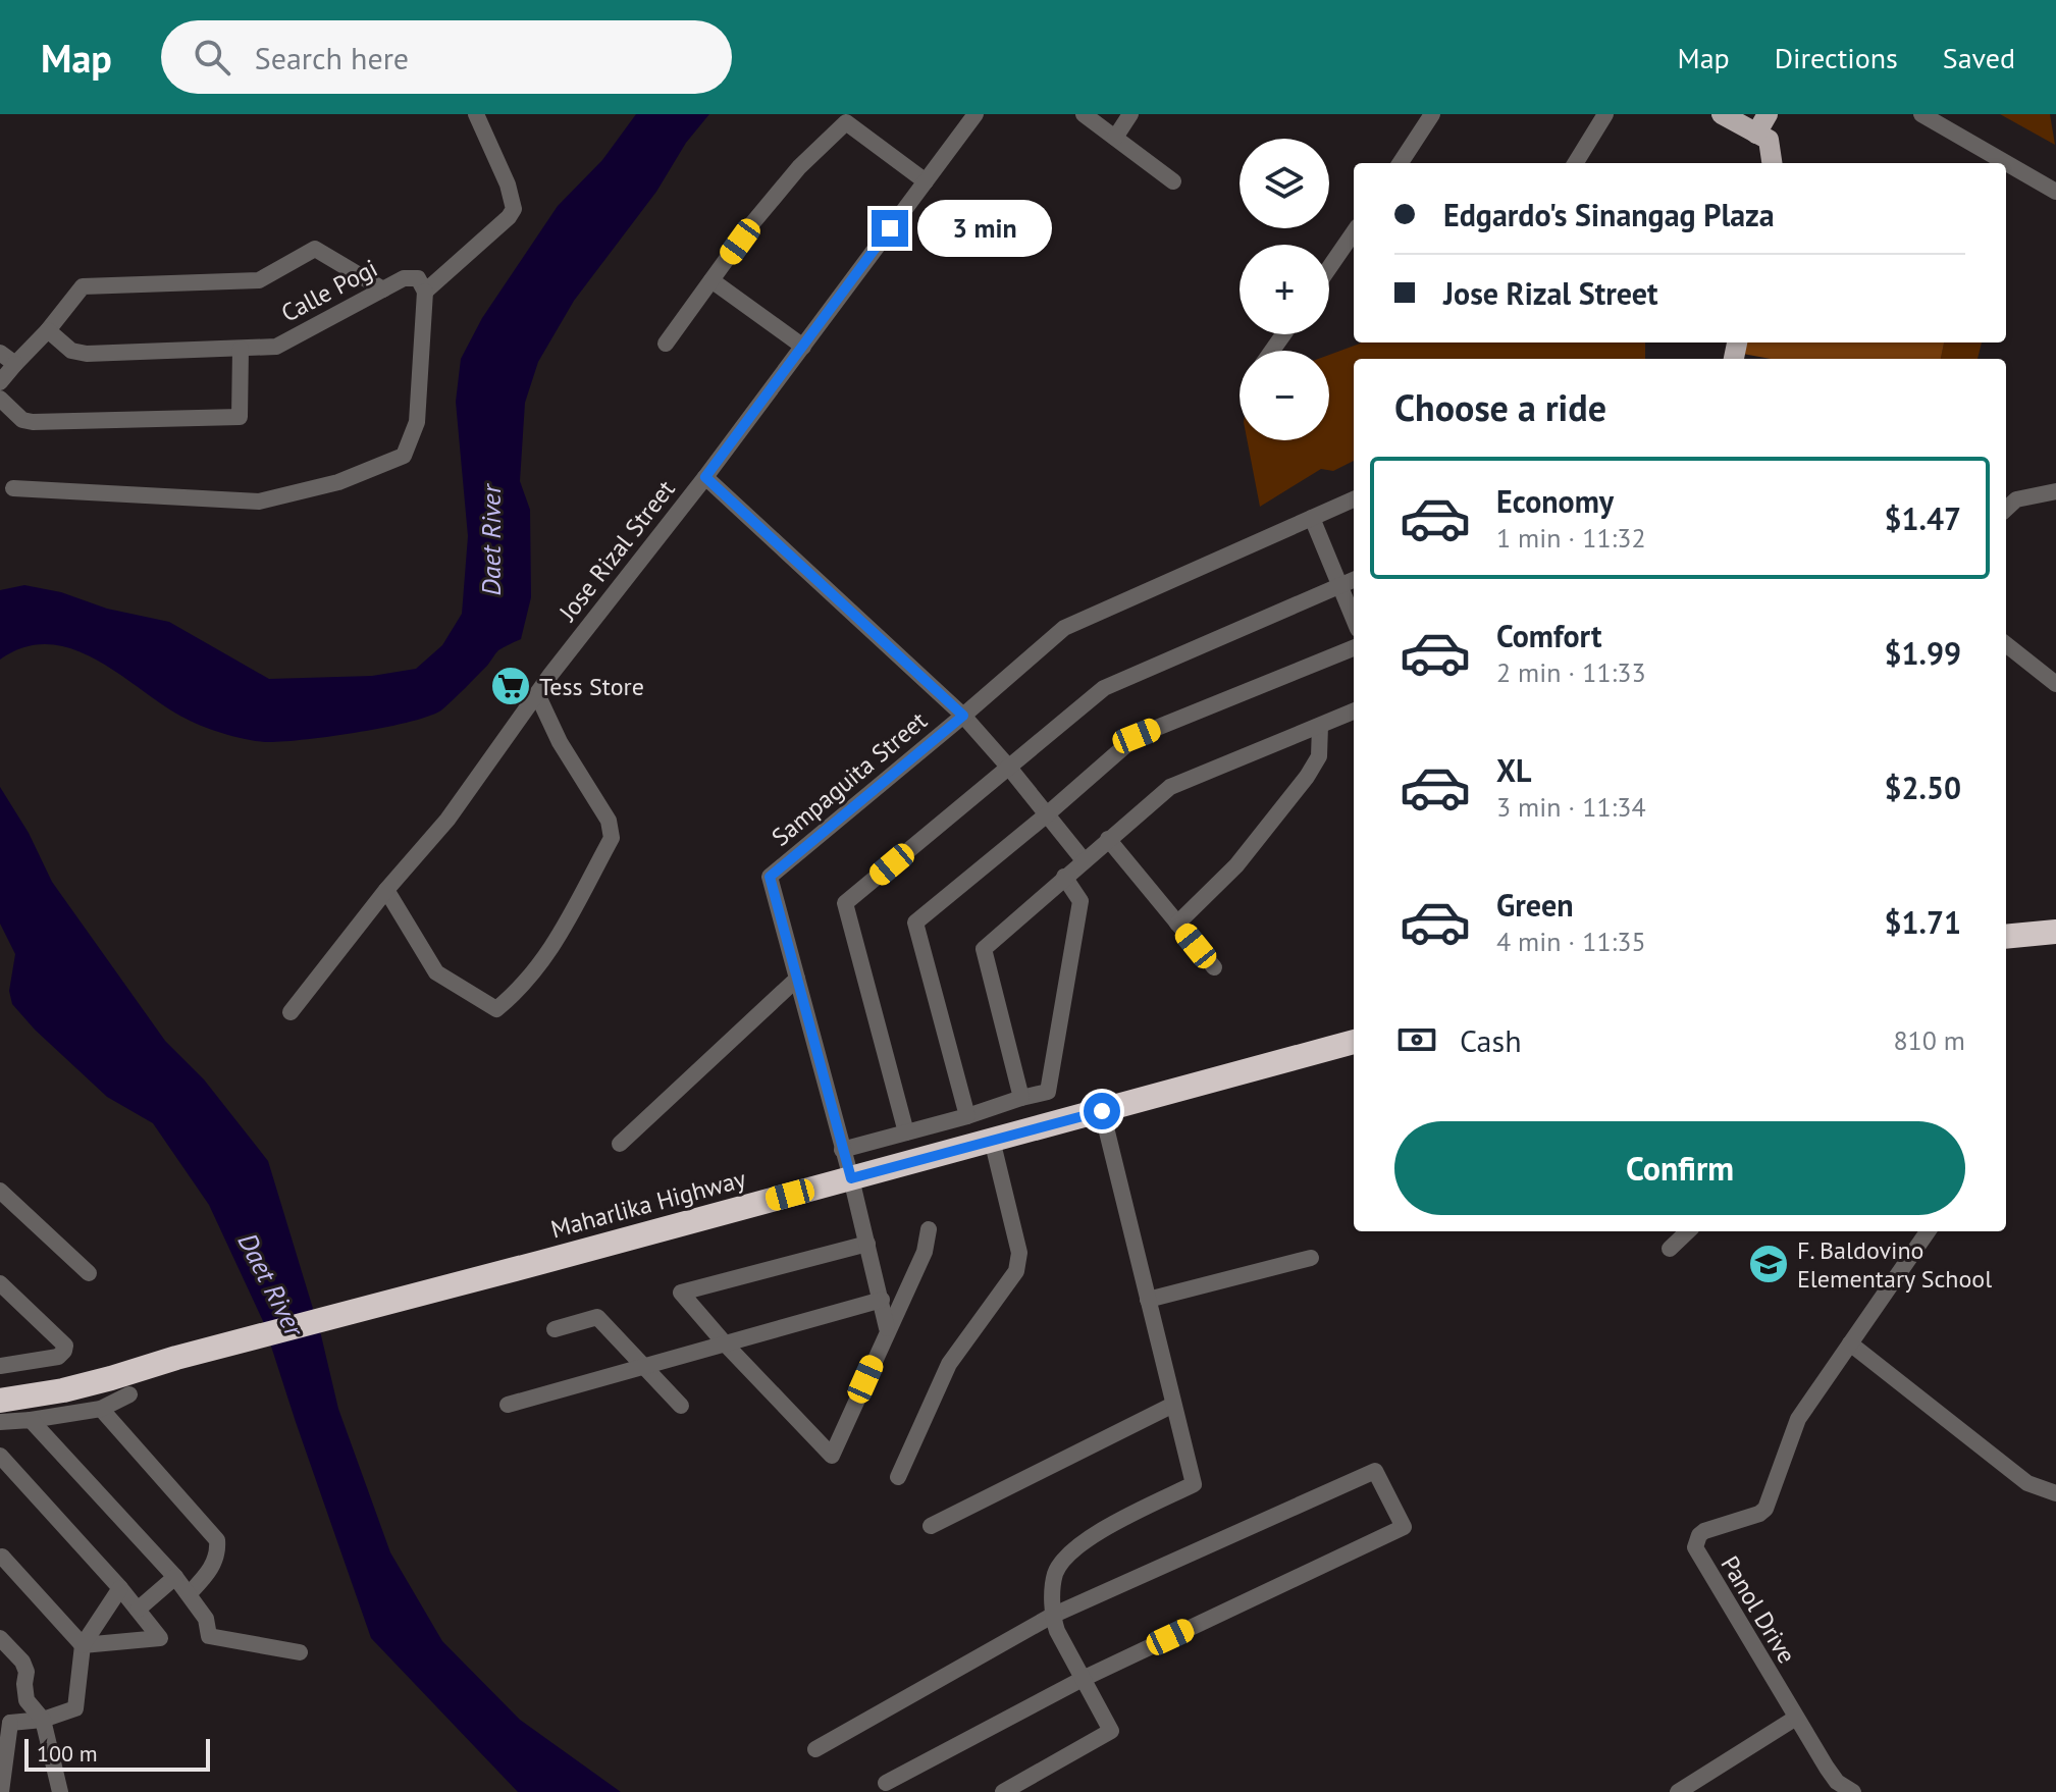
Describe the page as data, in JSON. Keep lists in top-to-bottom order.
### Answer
{
  "streets": {
    "highway": ["Maharlika Highway"],
    "street": [
      "Calle Pogi",
      "Jose Rizal Street",
      "Sampaguita Street",
      "Panol Drive"
    ]
  },
  "crossings": [
    ["Sampaguita Street", "Maharlika Highway"]
  ],
  "water": ["Daet River"],
  "places": {
    "supermarket": ["Tess Store"],
    "school or university": ["F. Baldovino Elementary School"]
  },
  "scale_bar": "100 m",
  "page": {
    "header": "Map",
    "search": "Search here",
    "nav": ["Map", "Directions", "Saved"],
    "map_buttons": ["+", "−"],
    "banner": ["Edgardo's Sinangag Plaza", "Jose Rizal Street"],
    "bubble": "3 min",
    "heading": "Choose a ride",
    "list": [
      {
        "name": "Economy",
        "note": "1 min · 11:32",
        "value": "$1.47"
      },
      {
        "name": "Comfort",
        "note": "2 min · 11:33",
        "value": "$1.99"
      },
      {
        "name": "XL",
        "note": "3 min · 11:34",
        "value": "$2.50"
      },
      {
        "name": "Green",
        "note": "4 min · 11:35",
        "value": "$1.71"
      }
    ],
    "pay": ["Cash", "810 m"],
    "buttons": "Confirm",
    "scale": "100 m"
  }
}
